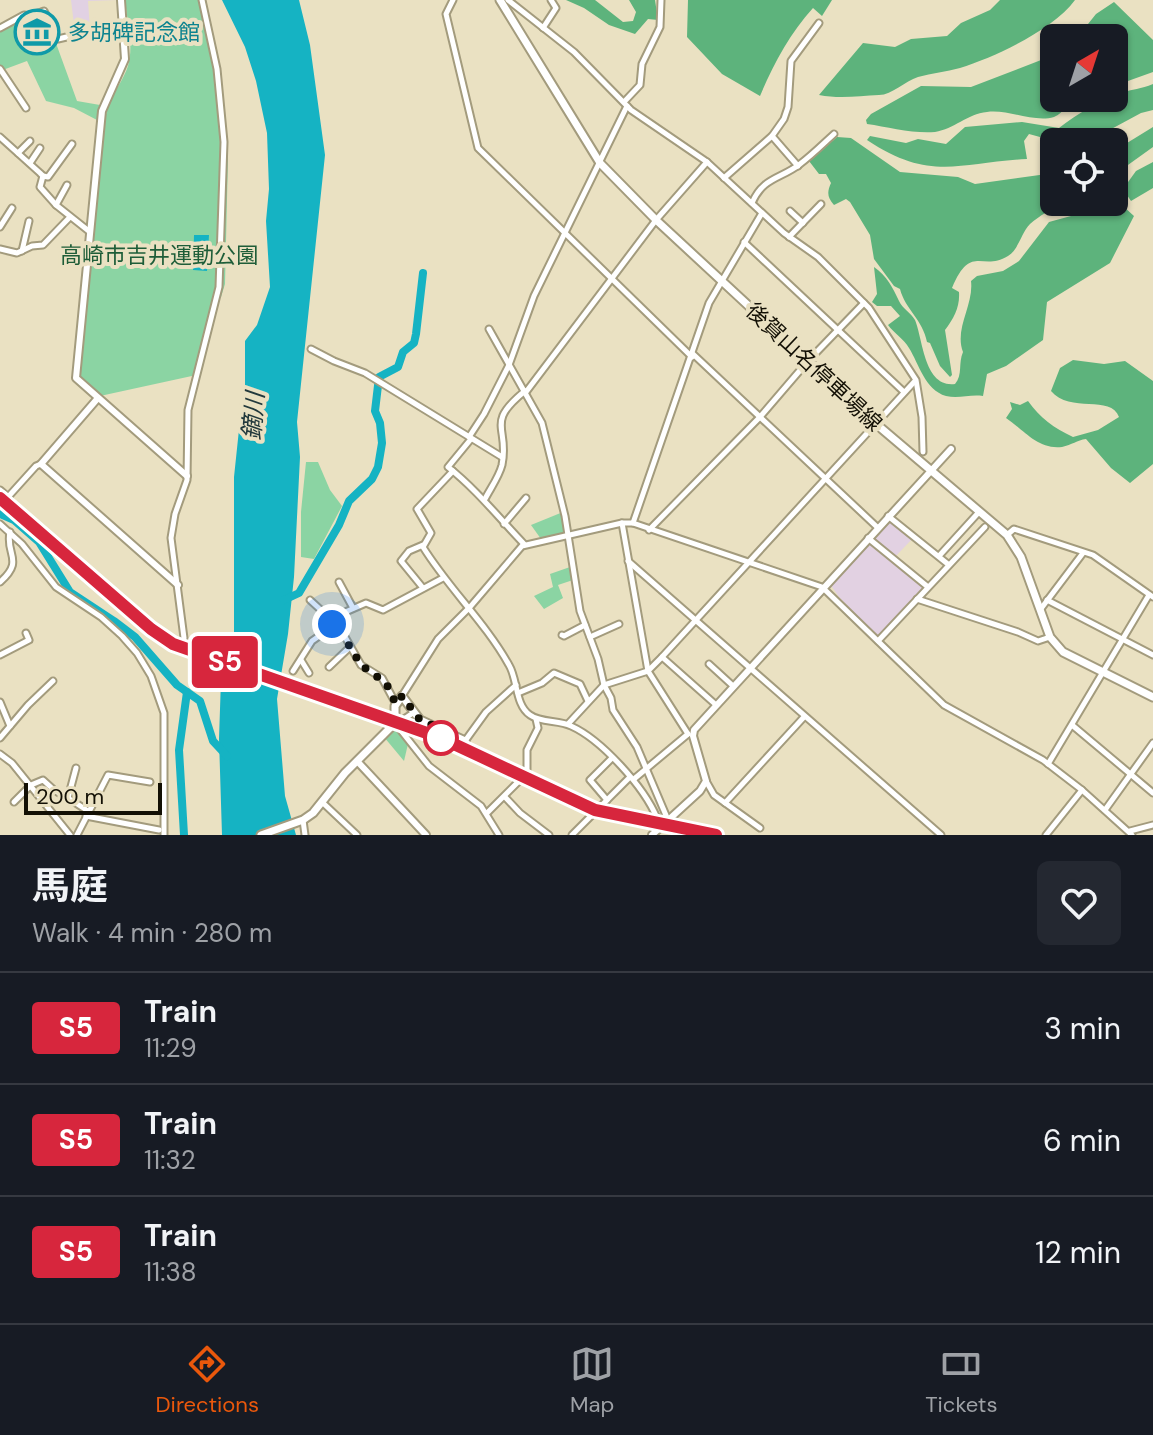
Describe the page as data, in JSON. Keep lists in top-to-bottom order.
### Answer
{
  "streets": {
    "main road": ["後賀山名停車場線"]
  },
  "water": ["鏑川"],
  "parks": ["高崎市吉井運動公園"],
  "places": {
    "museum": ["多胡碑記念館"]
  },
  "scale_bar": "200 m",
  "north": "top right",
  "page": {
    "on_map": "S5",
    "scale": "200 m",
    "heading": ["馬庭", "Walk · 4 min · 280 m"],
    "list": [
      {
        "mark": "S5",
        "name": "Train",
        "note": "11:29",
        "value": "3 min"
      },
      {
        "mark": "S5",
        "name": "Train",
        "note": "11:32",
        "value": "6 min"
      },
      {
        "mark": "S5",
        "name": "Train",
        "note": "11:38",
        "value": "12 min"
      }
    ],
    "tabs": ["Directions", "Map", "Tickets"]
  }
}
